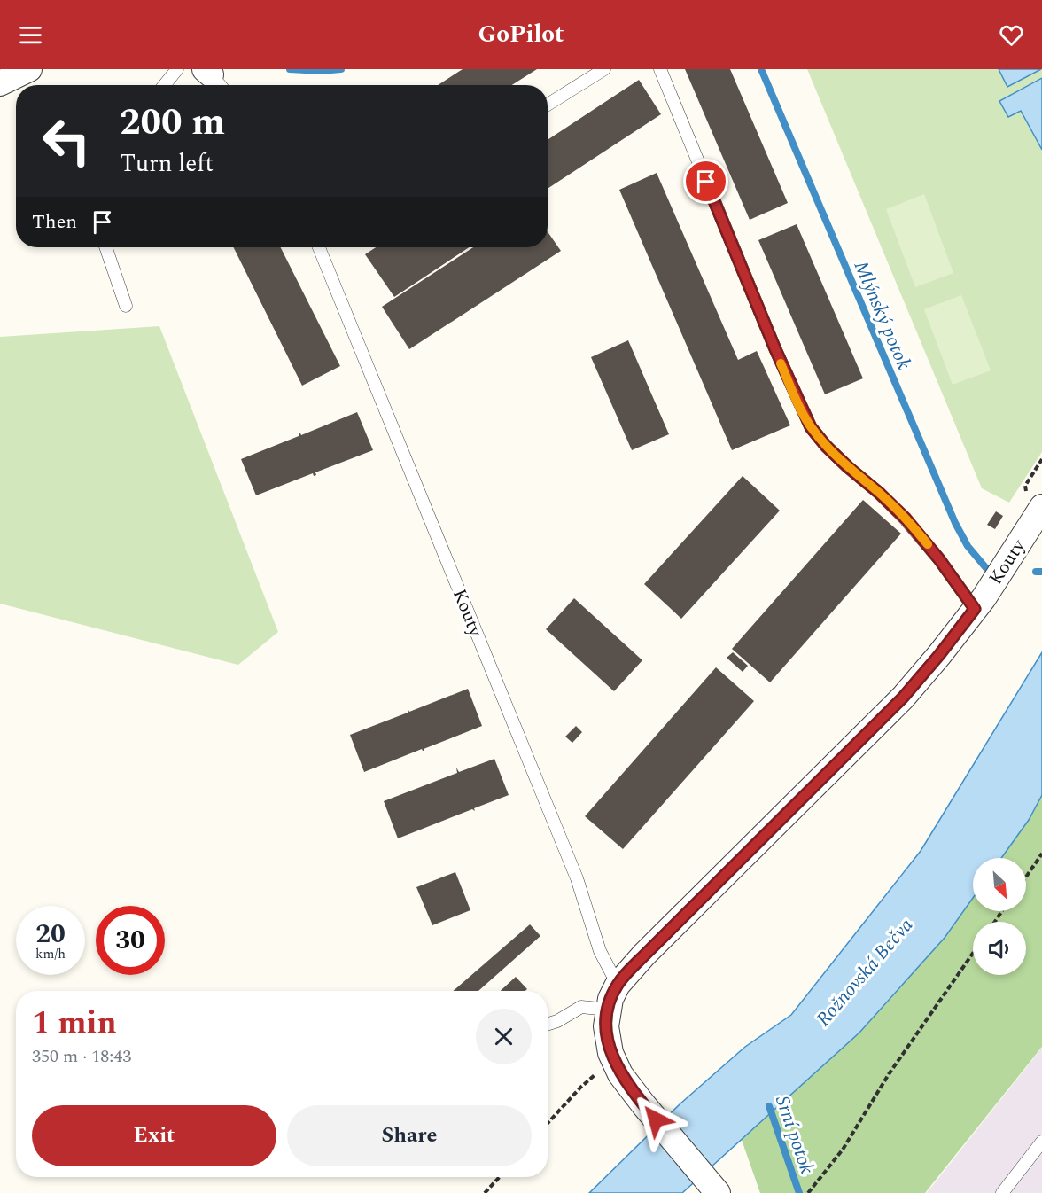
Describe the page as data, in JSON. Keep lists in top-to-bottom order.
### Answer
{
  "streets": {
    "street": ["Kouty"]
  },
  "water": ["Mlýnský potok", "Rožnovská Bečva", "Srní potok"],
  "north": "bottom right",
  "page": {
    "header": "GoPilot",
    "turn": ["200 m", "Turn left"],
    "then": "Then",
    "speed": "20 km/h",
    "limit": "30",
    "heading": ["1 min", "350 m · 18:43"],
    "buttons": ["Exit", "Share"]
  }
}
